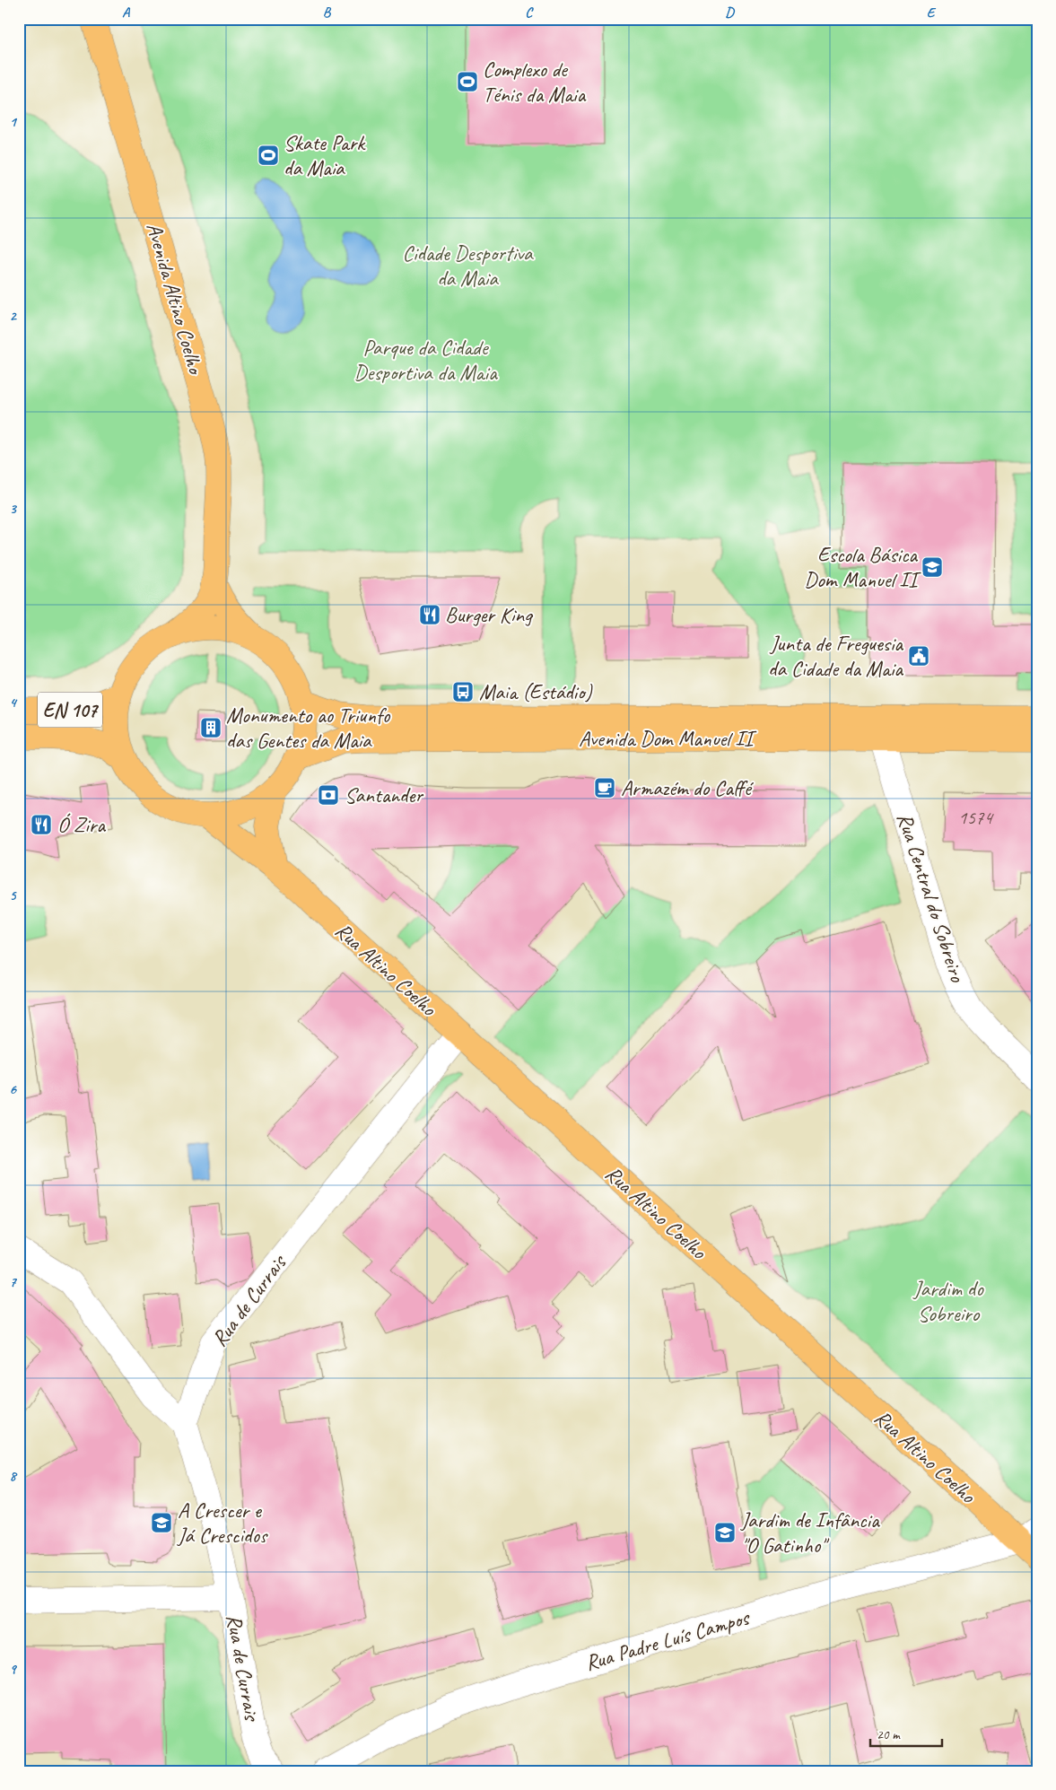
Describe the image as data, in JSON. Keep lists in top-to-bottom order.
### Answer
{
  "streets": {
    "main road": [
      "Avenida Altino Coelho",
      "EN 107",
      "Avenida Dom Manuel II",
      "Rua Altino Coelho"
    ],
    "street": ["Rua Central do Sobreiro", "Rua de Currais", "Rua Padre Luís Campos"]
  },
  "crossings": [
    ["Avenida Dom Manuel II", "Rua Central do Sobreiro"],
    ["Rua Altino Coelho", "Rua de Currais"],
    ["Rua Altino Coelho", "Rua Padre Luís Campos"]
  ],
  "parks": ["Cidade Desportiva da Maia", "Parque da Cidade Desportiva da Maia", "Jardim do Sobreiro"],
  "places": {
    "sports": ["Complexo de Ténis da Maia", "Skate Park da Maia"],
    "school or university": ["Escola Básica Dom Manuel II", "A Crescer e Já Crescidos", "Jardim de Infância \"O Gatinho\""],
    "restaurant": ["Burger King", "Ó Zira"],
    "public building": ["Junta de Freguesia da Cidade da Maia"],
    "bus stop": ["Maia (Estádio)"],
    "building": ["Monumento ao Triunfo das Gentes da Maia"],
    "cafe": ["Armazém do Caffé"],
    "bank": ["Santander"]
  },
  "house_numbers": ["1574"],
  "scale_bar": "20 m",
  "grid": {
    "columns": [
      "A",
      "B",
      "C",
      "D",
      "E"
    ],
    "rows": [
      "1",
      "2",
      "3",
      "4",
      "5",
      "6",
      "7",
      "8",
      "9"
    ]
  }
}
